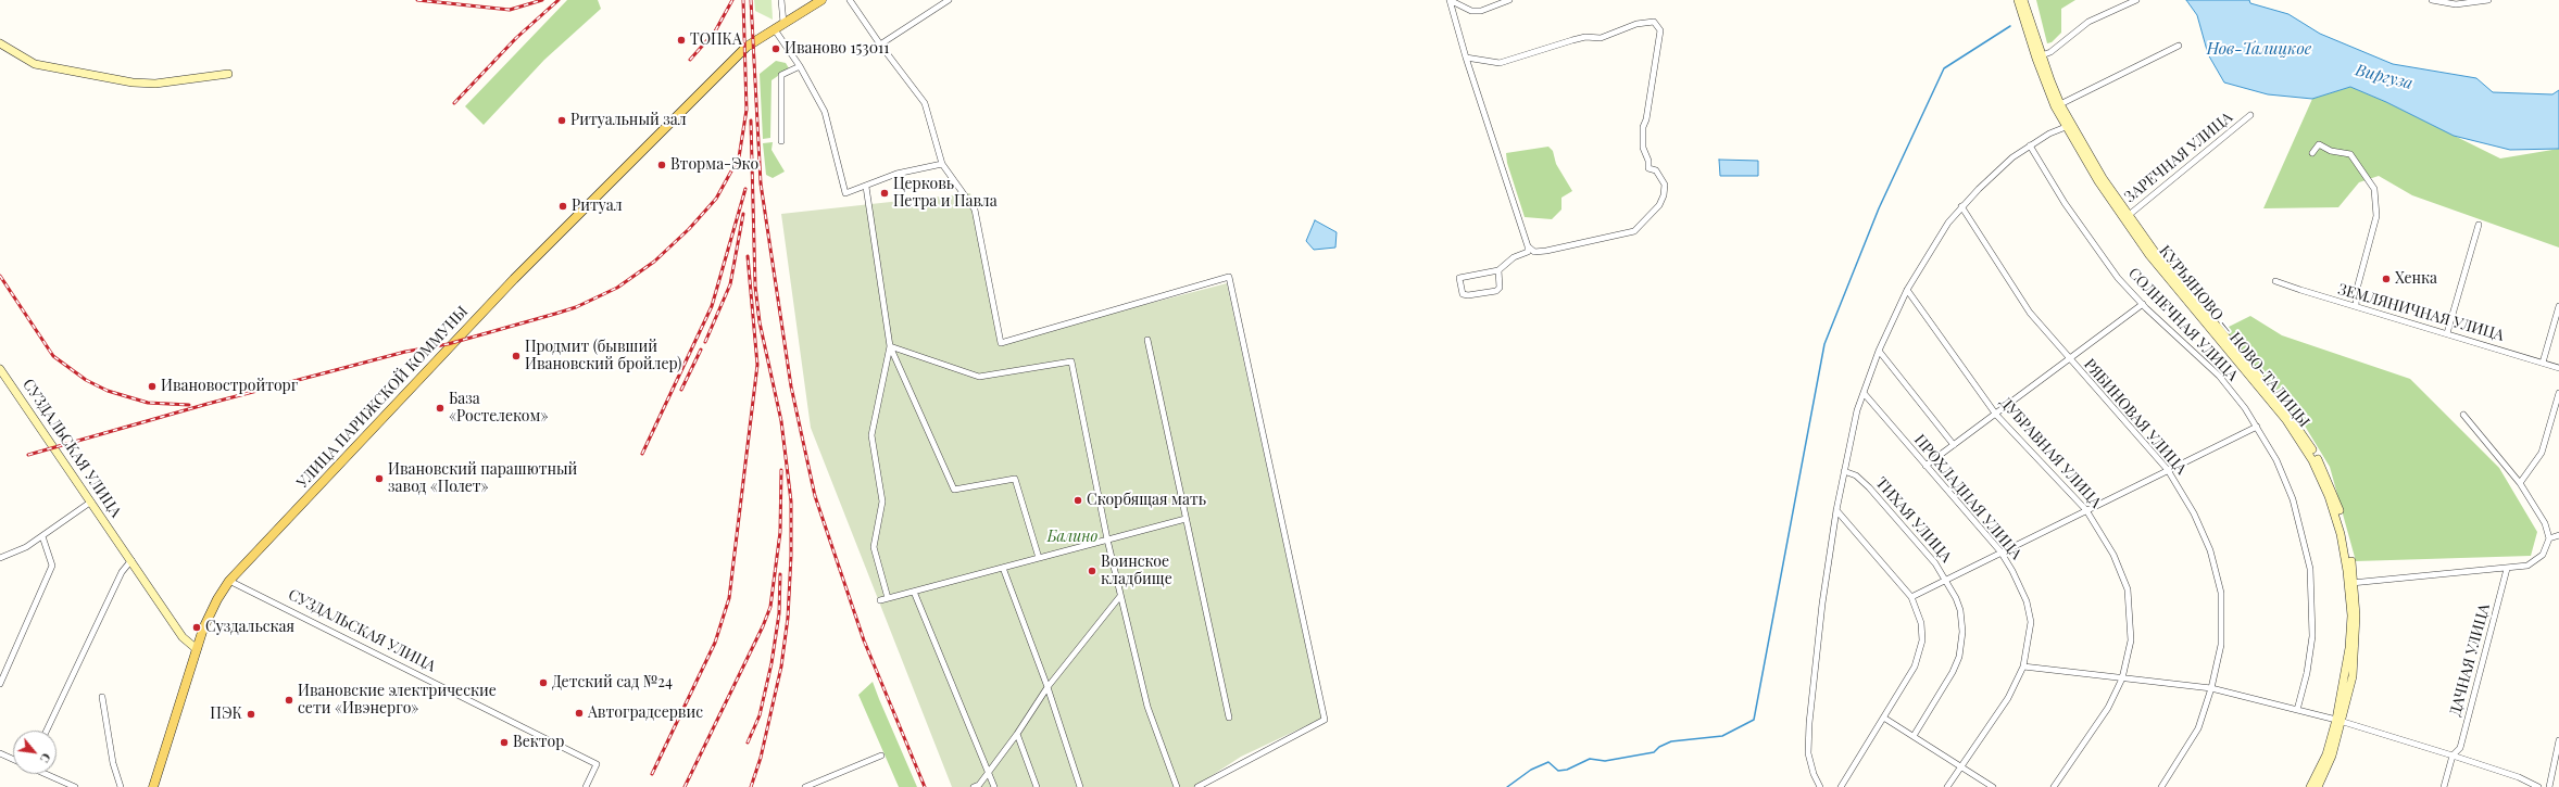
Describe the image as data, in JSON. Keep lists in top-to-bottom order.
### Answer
{
  "streets": {
    "main road": ["КУРЬЯНОВО — НОВО-ТАЛИЦЫ", "УЛИЦА ПАРИЖСКОЙ КОММУНЫ", "СУЗДАЛЬСКАЯ УЛИЦА"],
    "street": [
      "ЗАРЕЧНАЯ УЛИЦА",
      "ЗЕМЛЯНИЧНАЯ УЛИЦА",
      "СОЛНЕЧНАЯ УЛИЦА",
      "РЯБИНОВАЯ УЛИЦА",
      "ДУБРАВНАЯ УЛИЦА",
      "ПРОХЛАДНАЯ УЛИЦА",
      "ТИХАЯ УЛИЦА",
      "ДАЧНАЯ УЛИЦА"
    ]
  },
  "crossings": [
    ["ЗАРЕЧНАЯ УЛИЦА", "КУРЬЯНОВО — НОВО-ТАЛИЦЫ"],
    ["УЛИЦА ПАРИЖСКОЙ КОММУНЫ", "СУЗДАЛЬСКАЯ УЛИЦА"]
  ],
  "water": ["Нов-Талицкое", "Виргуза"],
  "parks": ["Балино"],
  "places": [
    "ТОПКА",
    "Иваново 153011",
    "Ритуальный зал",
    "Вторма-Эко",
    "Церковь Петра и Павла",
    "Ритуал",
    "Хенка",
    "Продмит (бывший Ивановский бройлер)",
    "Ивановостройторг",
    "База «Ростелеком»",
    "Ивановский парашютный завод «Полет»",
    "Скорбящая мать",
    "Воинское кладбище",
    "Суздальская",
    "Детский сад №24",
    "Ивановские электрические сети «Ивэнерго»",
    "Автоградсервис",
    "ПЭК",
    "Вектор"
  ],
  "north": "bottom right"
}
